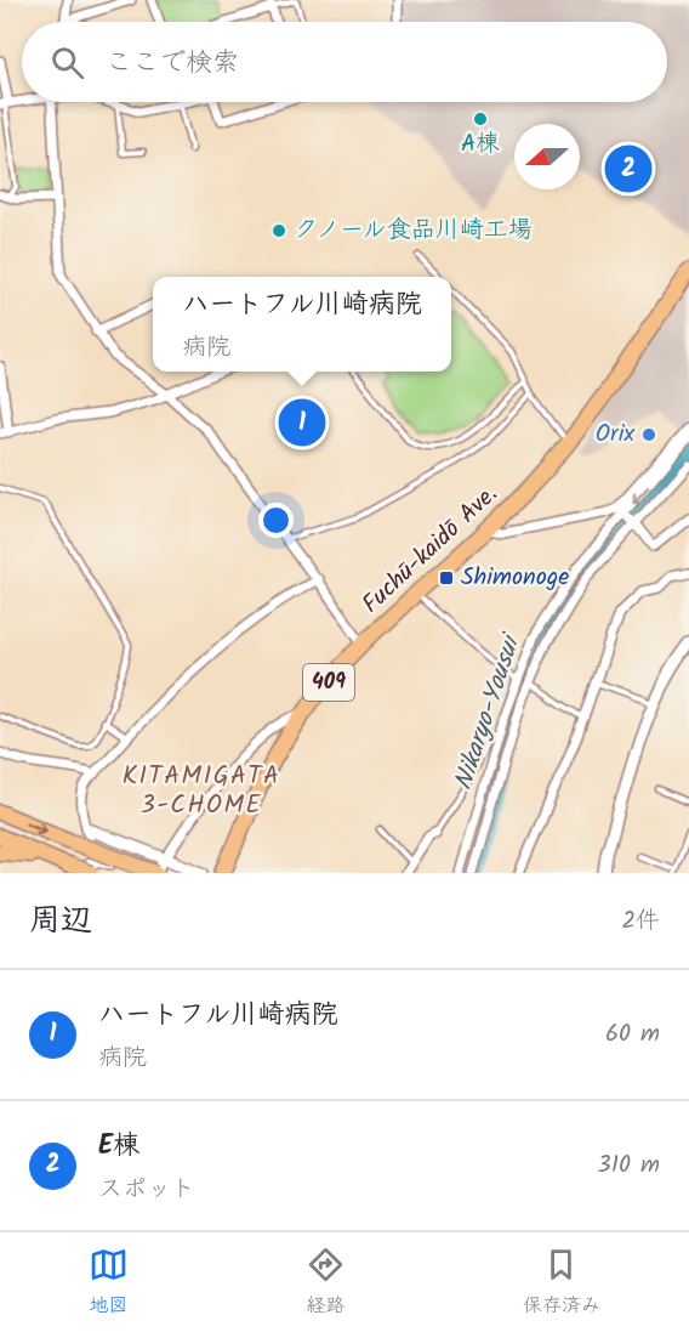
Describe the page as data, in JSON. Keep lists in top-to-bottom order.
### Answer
{
  "streets": {
    "highway": ["Fuchū-kaidō Ave.", "409"]
  },
  "districts": ["KITAMIGATA 3-CHOME"],
  "water": ["Nikaryo-Yousui"],
  "places": {
    "other": ["A棟", "クノール食品川崎工場", "Orix"],
    "transit": ["Shimonoge"]
  },
  "north": "left",
  "page": {
    "search": "ここで検索",
    "pins": ["2", "1"],
    "popup": ["ハートフル川崎病院", "病院"],
    "heading": ["周辺", "2件"],
    "list": [
      {
        "mark": "1",
        "name": "ハートフル川崎病院",
        "note": "病院",
        "value": "60 m"
      },
      {
        "mark": "2",
        "name": "E棟",
        "note": "スポット",
        "value": "310 m"
      }
    ],
    "nav": ["地図", "経路", "保存済み"]
  }
}
